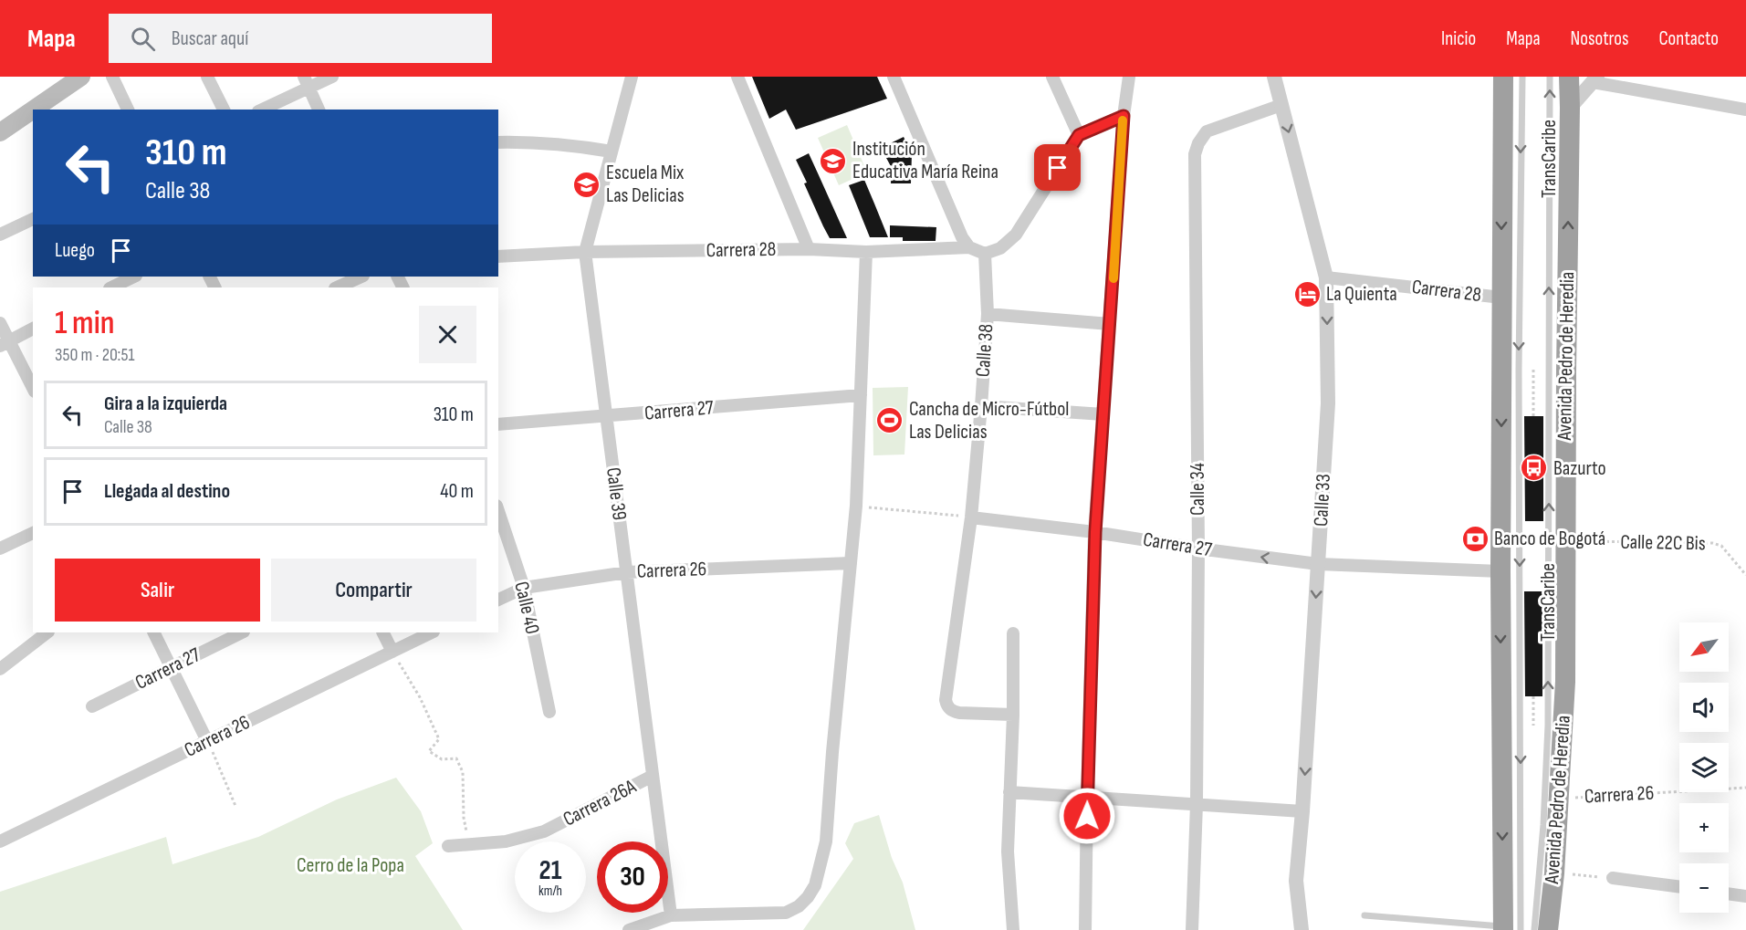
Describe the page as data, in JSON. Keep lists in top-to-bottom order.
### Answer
{
  "streets": {
    "highway": ["Avenida Pedro de Heredia"],
    "street": [
      "Carrera 28",
      "Calle 38",
      "Carrera 27",
      "Calle 34",
      "Calle 39",
      "Calle 33",
      "Carrera 26",
      "Calle 40",
      "Carrera 26A"
    ],
    "lane": ["TransCaribe"],
    "path": ["Calle 22C Bis"]
  },
  "crossings": [
    ["Carrera 28", "Calle 38"],
    ["Carrera 28", "Calle 39"],
    ["Carrera 28", "Calle 33"],
    ["Calle 38", "Carrera 27"],
    ["Avenida Pedro de Heredia", "Calle 22C Bis"],
    ["Avenida Pedro de Heredia", "Carrera 26"],
    ["Carrera 27", "Calle 34"],
    ["Carrera 27", "Calle 39"],
    ["Carrera 27", "Calle 33"],
    ["Calle 34", "Calle 33"],
    ["Calle 39", "Carrera 26"],
    ["Calle 39", "Carrera 26A"],
    ["Carrera 26", "Calle 40"]
  ],
  "one_way": ["Calle 33"],
  "parks": ["Cerro de la Popa"],
  "places": {
    "school or university": ["Institución Educativa María Reina", "Escuela Mix Las Delicias"],
    "hotel": ["La Quienta"],
    "sports": ["Cancha de Micro-Fútbol Las Delicias"],
    "bus stop": ["Bazurto"],
    "bank": ["Banco de Bogotá"]
  },
  "north": "bottom left",
  "page": {
    "header": "Mapa",
    "search": "Buscar aquí",
    "nav": [
      "Inicio",
      "Mapa",
      "Nosotros",
      "Contacto"
    ],
    "turn": ["310 m", "Calle 38"],
    "then": "Luego",
    "heading": ["1 min", "350 m · 20:51"],
    "list": [
      {
        "name": "Gira a la izquierda",
        "note": "Calle 38",
        "value": "310 m"
      },
      {
        "name": "Llegada al destino",
        "value": "40 m"
      }
    ],
    "buttons": ["Salir", "Compartir"],
    "map_buttons": ["+", "−"],
    "speed": "21 km/h",
    "limit": "30"
  }
}
